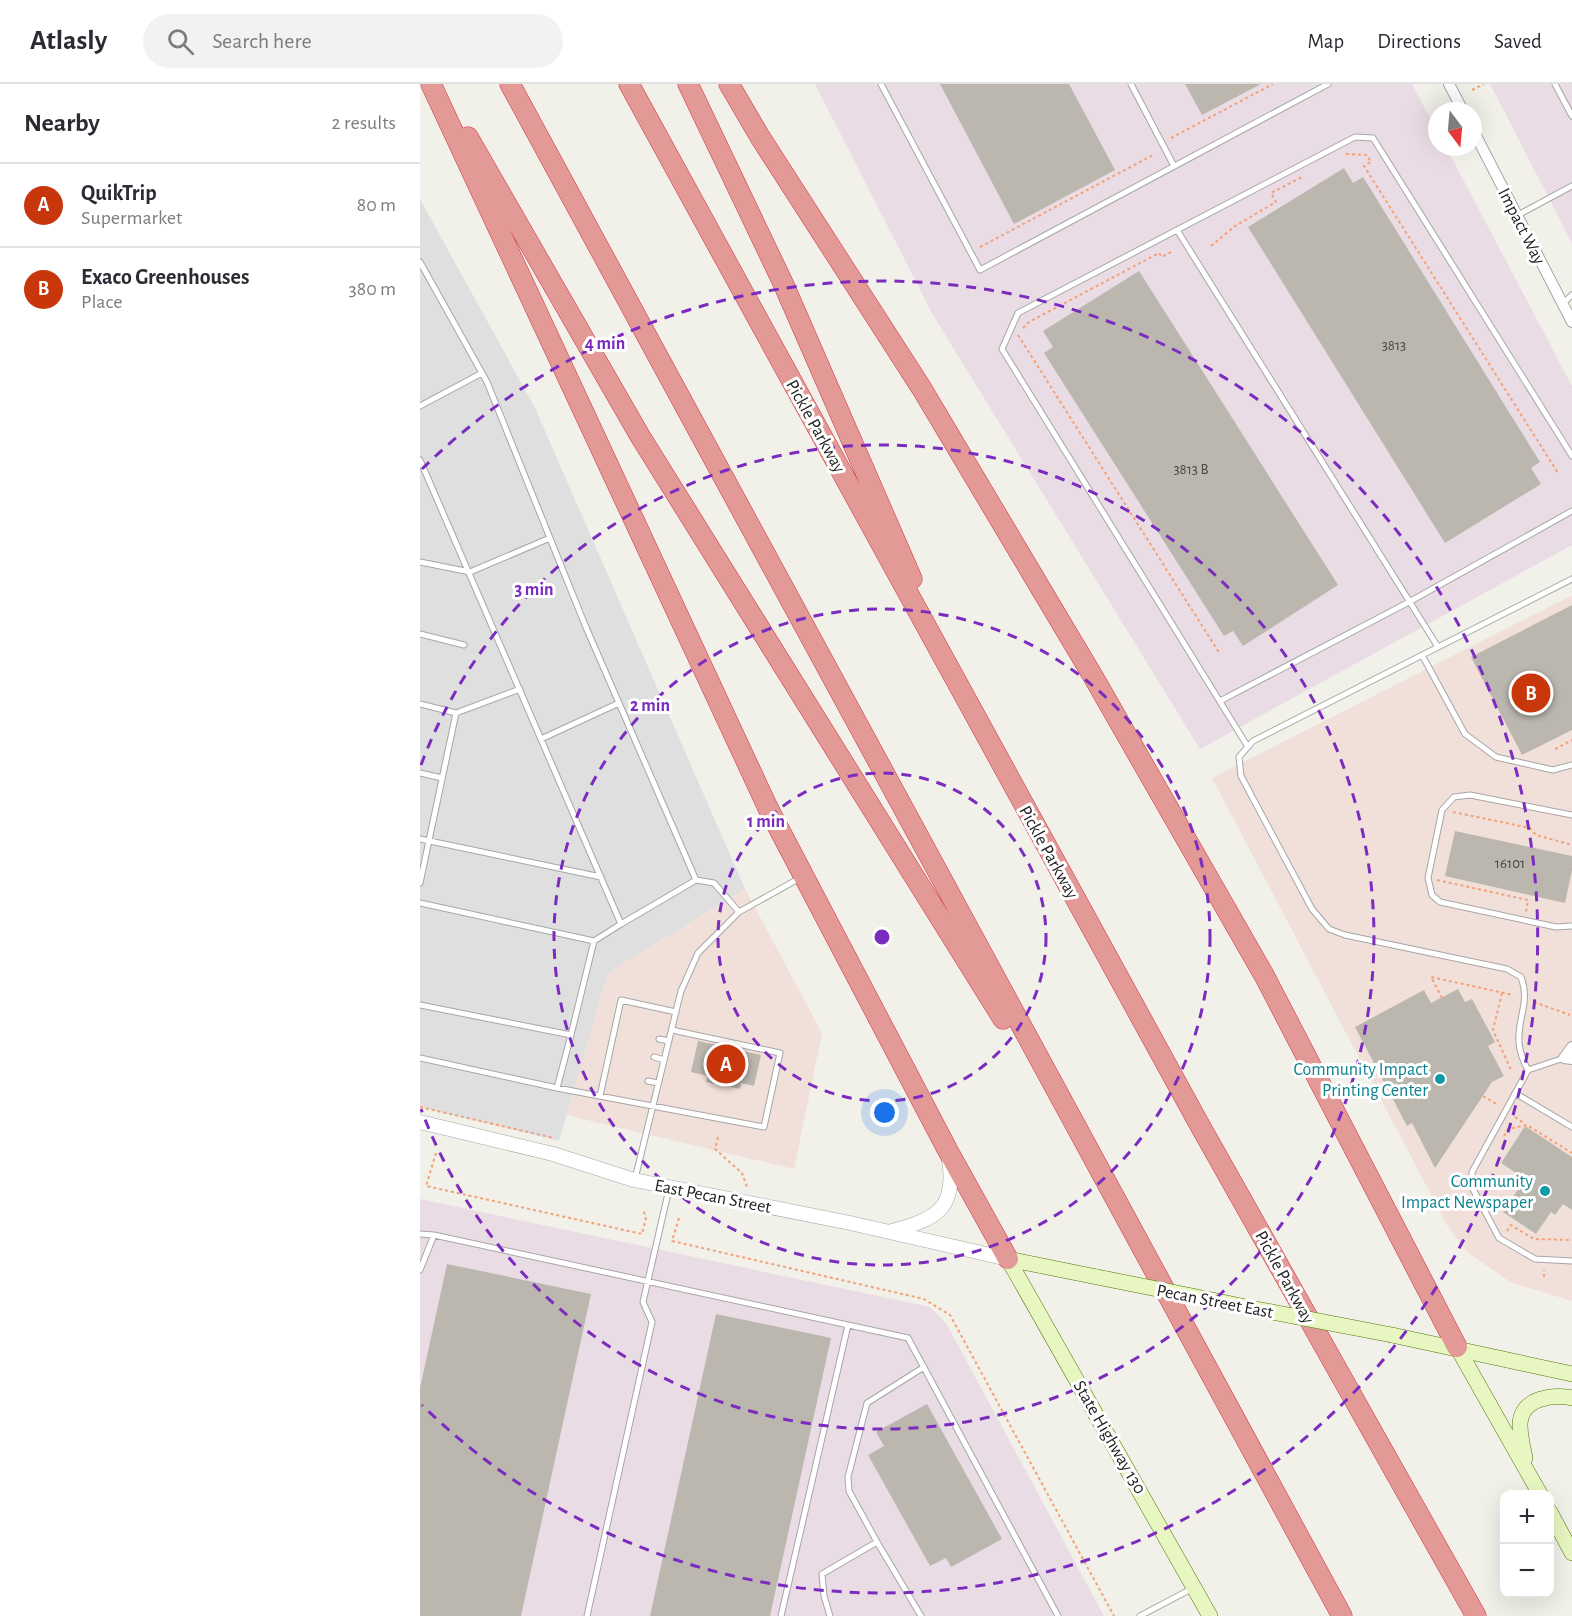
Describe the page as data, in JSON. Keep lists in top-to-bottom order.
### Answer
{
  "streets": {
    "highway": ["Pickle Parkway"],
    "main road": ["Pecan Street East", "State Highway 130"],
    "street": ["Impact Way", "East Pecan Street"]
  },
  "crossings": [
    ["East Pecan Street", "Pecan Street East"],
    ["East Pecan Street", "State Highway 130"],
    ["Pecan Street East", "State Highway 130"]
  ],
  "places": ["Community Impact Printing Center", "Community Impact Newspaper"],
  "house_numbers": ["3813", "3813 B", "16101"],
  "north": "bottom",
  "page": {
    "header": "Atlasly",
    "search": "Search here",
    "nav": ["Map", "Directions", "Saved"],
    "heading": ["Nearby", "2 results"],
    "list": [
      {
        "mark": "A",
        "name": "QuikTrip",
        "note": "Supermarket",
        "value": "80 m"
      },
      {
        "mark": "B",
        "name": "Exaco Greenhouses",
        "note": "Place",
        "value": "380 m"
      }
    ],
    "pins": ["B", "A"],
    "map_buttons": ["+", "−"]
  },
  "rings": [
    "4 min",
    "3 min",
    "2 min",
    "1 min"
  ]
}
